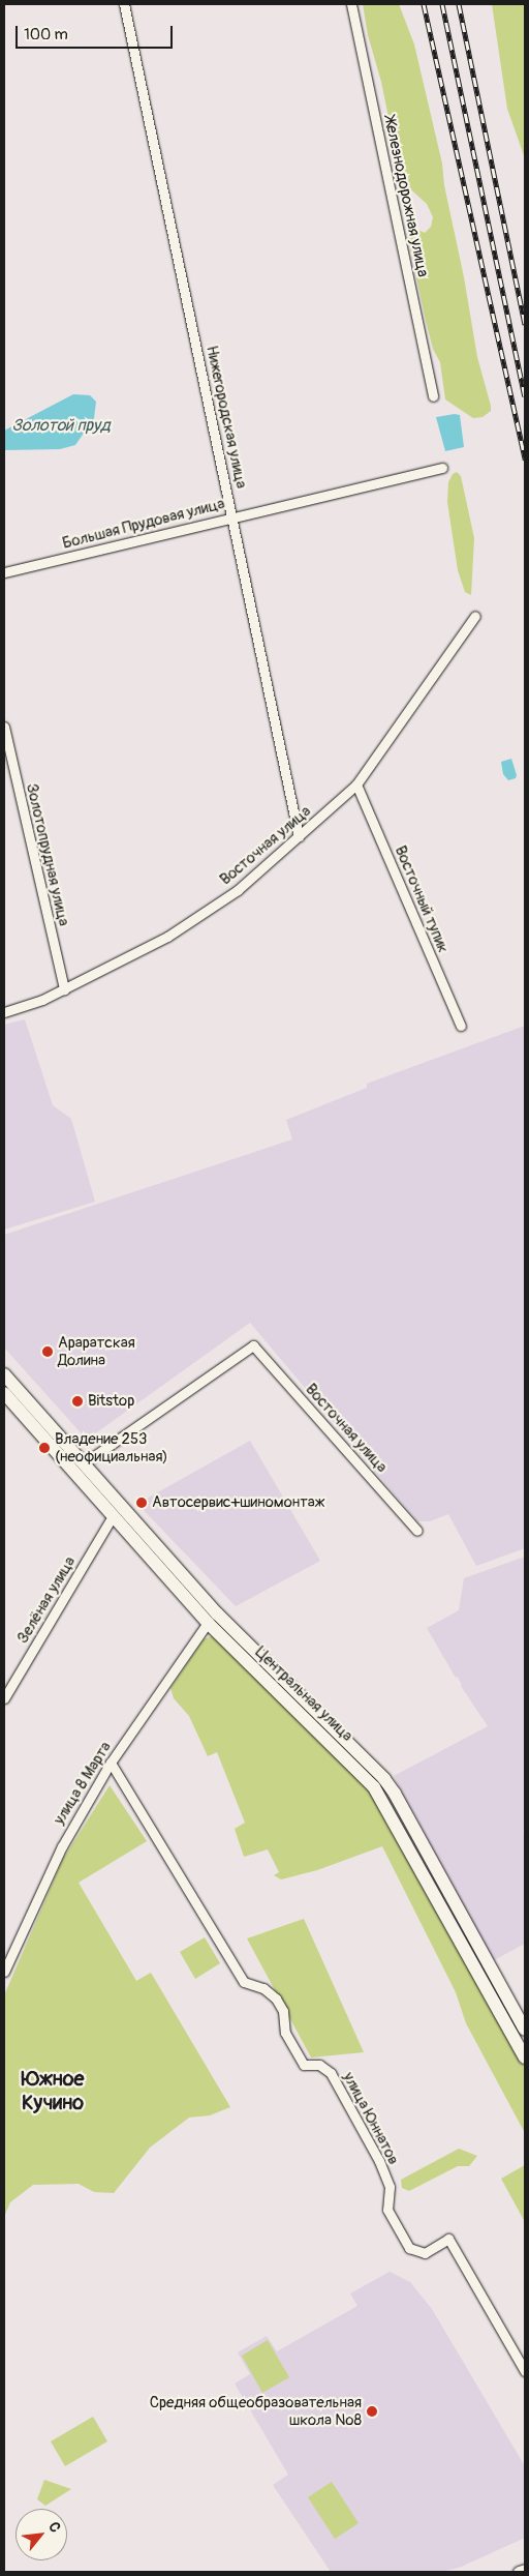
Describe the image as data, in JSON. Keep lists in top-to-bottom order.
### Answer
{
  "streets": {
    "main road": ["Центральная улица"],
    "street": [
      "Железнодорожная улица",
      "Нижегородская улица",
      "Большая Прудовая улица",
      "Восточная улица",
      "Золотопрудная улица",
      "Восточный тупик",
      "Зелёная улица",
      "улица 8 Марта",
      "улица Юннатов"
    ]
  },
  "crossings": [
    ["Нижегородская улица", "Большая Прудовая улица"],
    ["Нижегородская улица", "Восточная улица"],
    ["Восточная улица", "Золотопрудная улица"],
    ["Восточная улица", "Восточный тупик"],
    ["Восточная улица", "Центральная улица"],
    ["Зелёная улица", "Центральная улица"],
    ["Центральная улица", "улица 8 Марта"],
    ["улица 8 Марта", "улица Юннатов"]
  ],
  "districts": ["Южное Кучино"],
  "water": ["Золотой пруд"],
  "places": [
    "Араратская Долина",
    "Bitstop",
    "Владение 253 (неофициальная)",
    "Автосервис+шиномонтаж",
    "Средняя общеобразовательная школа №8"
  ],
  "scale_bar": "100 m",
  "north": "top right"
}
